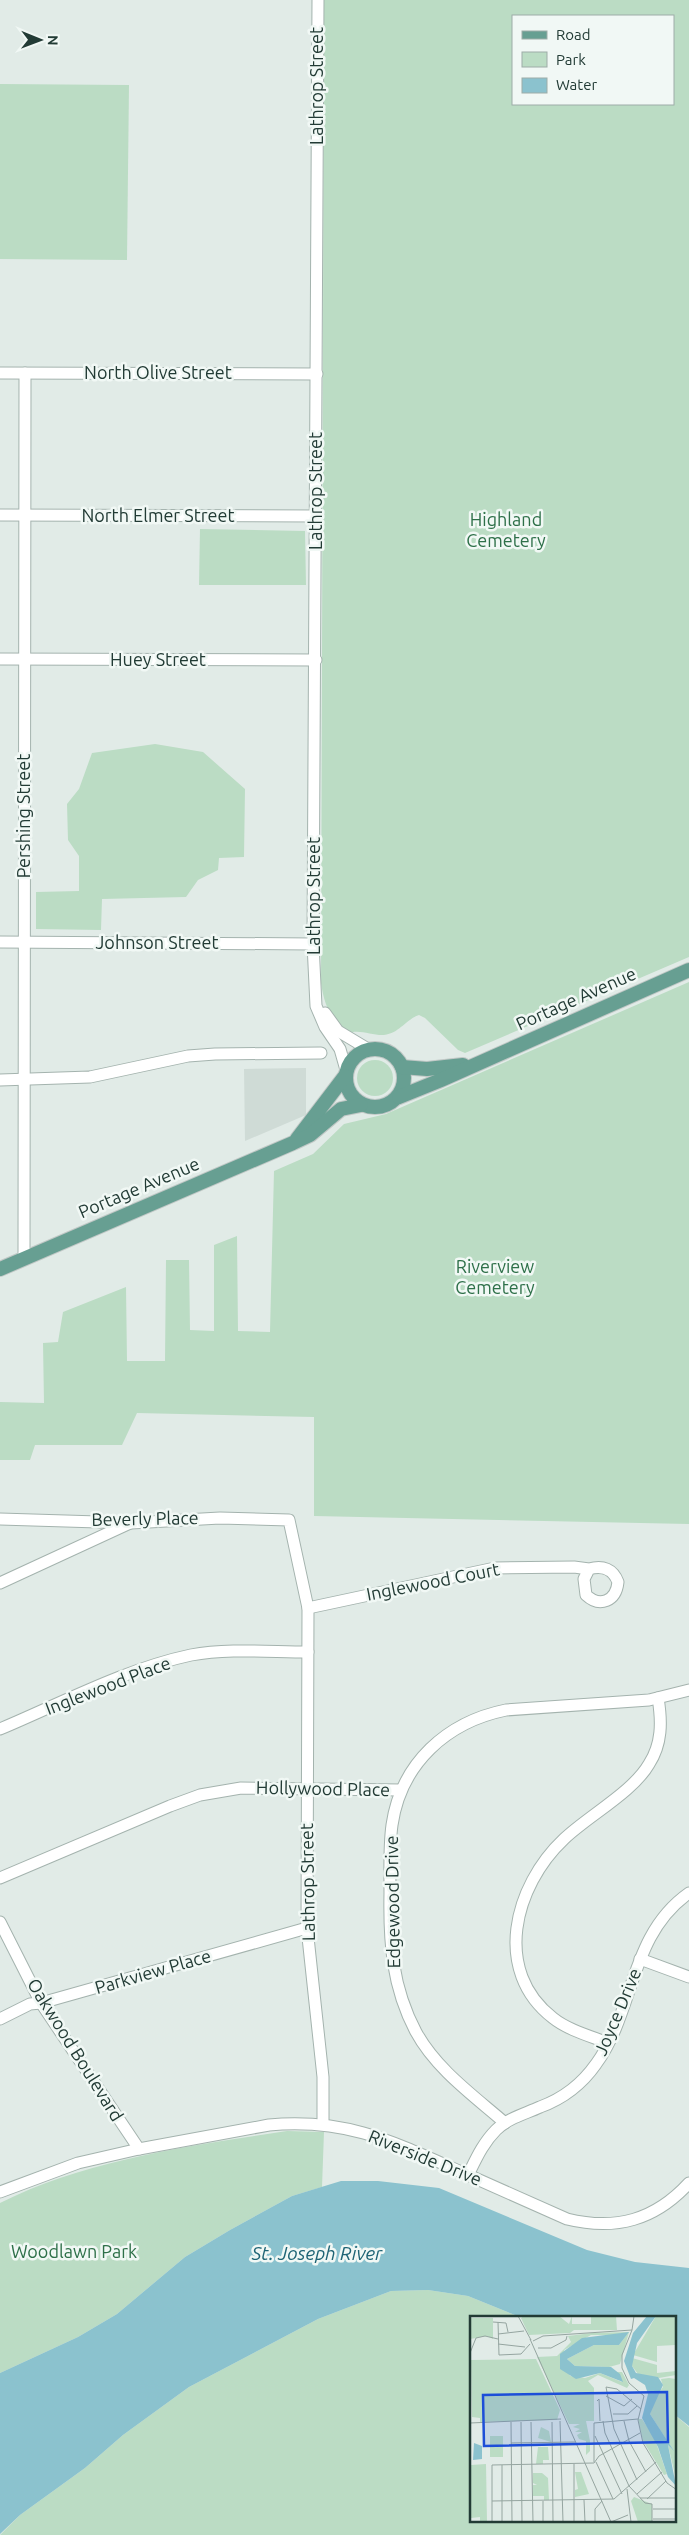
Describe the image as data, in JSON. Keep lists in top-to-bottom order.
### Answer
{
  "streets": {
    "main road": ["Portage Avenue"],
    "street": [
      "Lathrop Street",
      "North Olive Street",
      "North Elmer Street",
      "Huey Street",
      "Pershing Street",
      "Johnson Street",
      "Beverly Place",
      "Inglewood Court",
      "Inglewood Place",
      "Hollywood Place",
      "Edgewood Drive",
      "Parkview Place",
      "Joyce Drive",
      "Oakwood Boulevard",
      "Riverside Drive"
    ]
  },
  "crossings": [
    ["Lathrop Street", "North Olive Street"],
    ["Lathrop Street", "North Elmer Street"],
    ["Lathrop Street", "Huey Street"],
    ["Lathrop Street", "Johnson Street"],
    ["Lathrop Street", "Portage Avenue"],
    ["Lathrop Street", "Beverly Place"],
    ["Lathrop Street", "Inglewood Court"],
    ["Lathrop Street", "Inglewood Place"],
    ["Lathrop Street", "Hollywood Place"],
    ["Lathrop Street", "Parkview Place"],
    ["Lathrop Street", "Riverside Drive"],
    ["North Olive Street", "Pershing Street"],
    ["North Elmer Street", "Pershing Street"],
    ["Huey Street", "Pershing Street"],
    ["Pershing Street", "Johnson Street"],
    ["Pershing Street", "Portage Avenue"],
    ["Hollywood Place", "Edgewood Drive"],
    ["Edgewood Drive", "Joyce Drive"],
    ["Parkview Place", "Oakwood Boulevard"],
    ["Joyce Drive", "Riverside Drive"],
    ["Oakwood Boulevard", "Riverside Drive"]
  ],
  "water": ["St. Joseph River"],
  "parks": ["Highland Cemetery", "Riverview Cemetery", "Woodlawn Park"],
  "legend": ["Road", "Park", "Water"],
  "north": "right"
}
